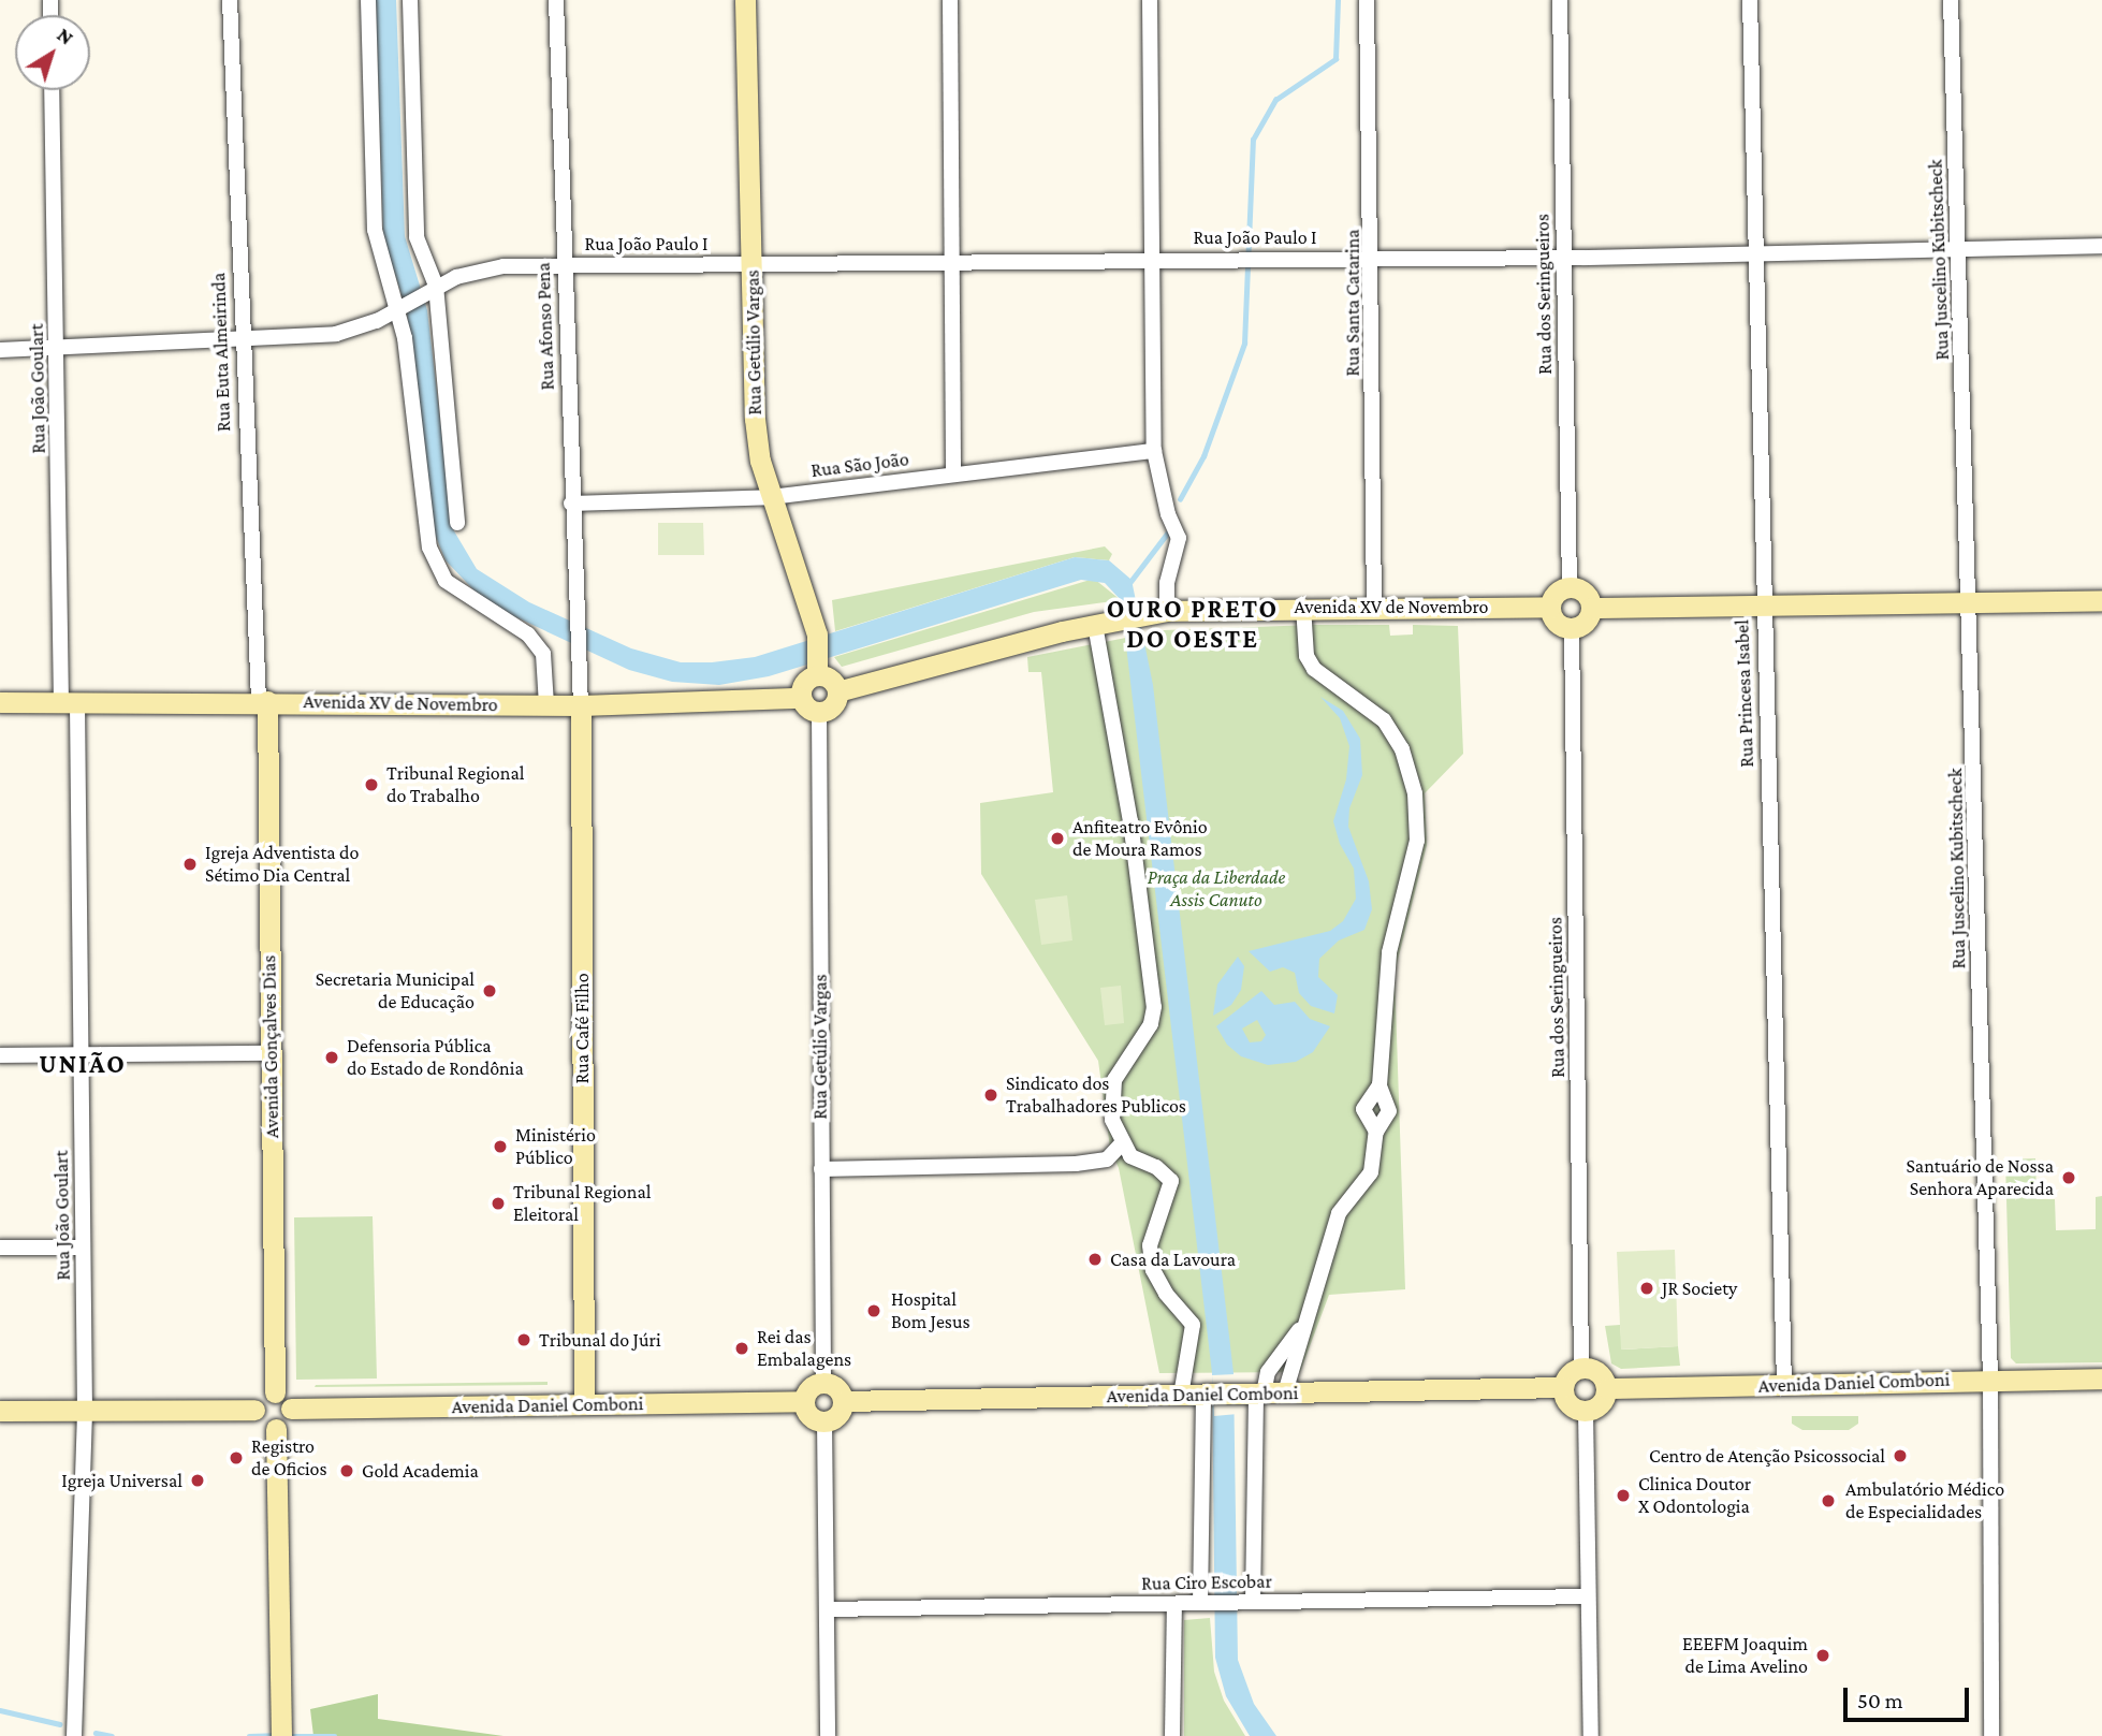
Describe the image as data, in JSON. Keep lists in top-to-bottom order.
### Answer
{
  "streets": {
    "street": [
      "Rua João Paulo I",
      "Rua Juscelino Kubitscheck",
      "Rua dos Seringueiros",
      "Rua Santa Catarina",
      "Rua Afonso Pena",
      "Rua Getúlio Vargas",
      "Rua Euta Almeirinda",
      "Rua João Goulart",
      "Rua São João",
      "Avenida XV de Novembro",
      "Rua Princesa Isabel",
      "Rua Café Filho",
      "Avenida Gonçalves Dias",
      "Avenida Daniel Comboni",
      "Rua Ciro Escobar"
    ]
  },
  "crossings": [
    ["Rua João Paulo I", "Rua Juscelino Kubitscheck"],
    ["Rua João Paulo I", "Rua dos Seringueiros"],
    ["Rua João Paulo I", "Rua Santa Catarina"],
    ["Rua João Paulo I", "Rua Afonso Pena"],
    ["Rua João Paulo I", "Rua Getúlio Vargas"],
    ["Rua João Paulo I", "Rua Euta Almeirinda"],
    ["Rua João Paulo I", "Rua João Goulart"],
    ["Rua João Paulo I", "Rua Princesa Isabel"],
    ["Rua Juscelino Kubitscheck", "Avenida Daniel Comboni"],
    ["Rua dos Seringueiros", "Avenida XV de Novembro"],
    ["Rua dos Seringueiros", "Avenida Daniel Comboni"],
    ["Rua Santa Catarina", "Avenida XV de Novembro"],
    ["Rua Afonso Pena", "Rua São João"],
    ["Rua Afonso Pena", "Rua Café Filho"],
    ["Rua Getúlio Vargas", "Rua São João"],
    ["Rua Getúlio Vargas", "Avenida XV de Novembro"],
    ["Rua Getúlio Vargas", "Avenida Daniel Comboni"],
    ["Rua Euta Almeirinda", "Avenida XV de Novembro"],
    ["Rua Euta Almeirinda", "Avenida Gonçalves Dias"],
    ["Rua João Goulart", "Avenida XV de Novembro"],
    ["Avenida XV de Novembro", "Rua Café Filho"],
    ["Avenida XV de Novembro", "Avenida Gonçalves Dias"],
    ["Rua Princesa Isabel", "Avenida Daniel Comboni"],
    ["Rua Café Filho", "Avenida Daniel Comboni"],
    ["Avenida Gonçalves Dias", "Avenida Daniel Comboni"]
  ],
  "districts": ["OURO PRETO DO OESTE", "UNIÃO"],
  "parks": ["Praça da Liberdade Assis Canuto"],
  "places": [
    "Tribunal Regional do Trabalho",
    "Anfiteatro Evônio de Moura Ramos",
    "Igreja Adventista do Sétimo Dia Central",
    "Secretaria Municipal de Educação",
    "Defensoria Pública do Estado de Rondônia",
    "Sindicato dos Trabalhadores Publicos",
    "Ministério Público",
    "Santuário de Nossa Senhora Aparecida",
    "Tribunal Regional Eleitoral",
    "Casa da Lavoura",
    "JR Society",
    "Hospital Bom Jesus",
    "Tribunal do Júri",
    "Rei das Embalagens",
    "Centro de Atenção Psicossocial",
    "Registro de Oficios",
    "Gold Academia",
    "Igreja Universal",
    "Clinica Doutor X Odontologia",
    "Ambulatório Médico de Especialidades",
    "EEEFM Joaquim de Lima Avelino"
  ],
  "scale_bar": "50 m",
  "north": "top right"
}
